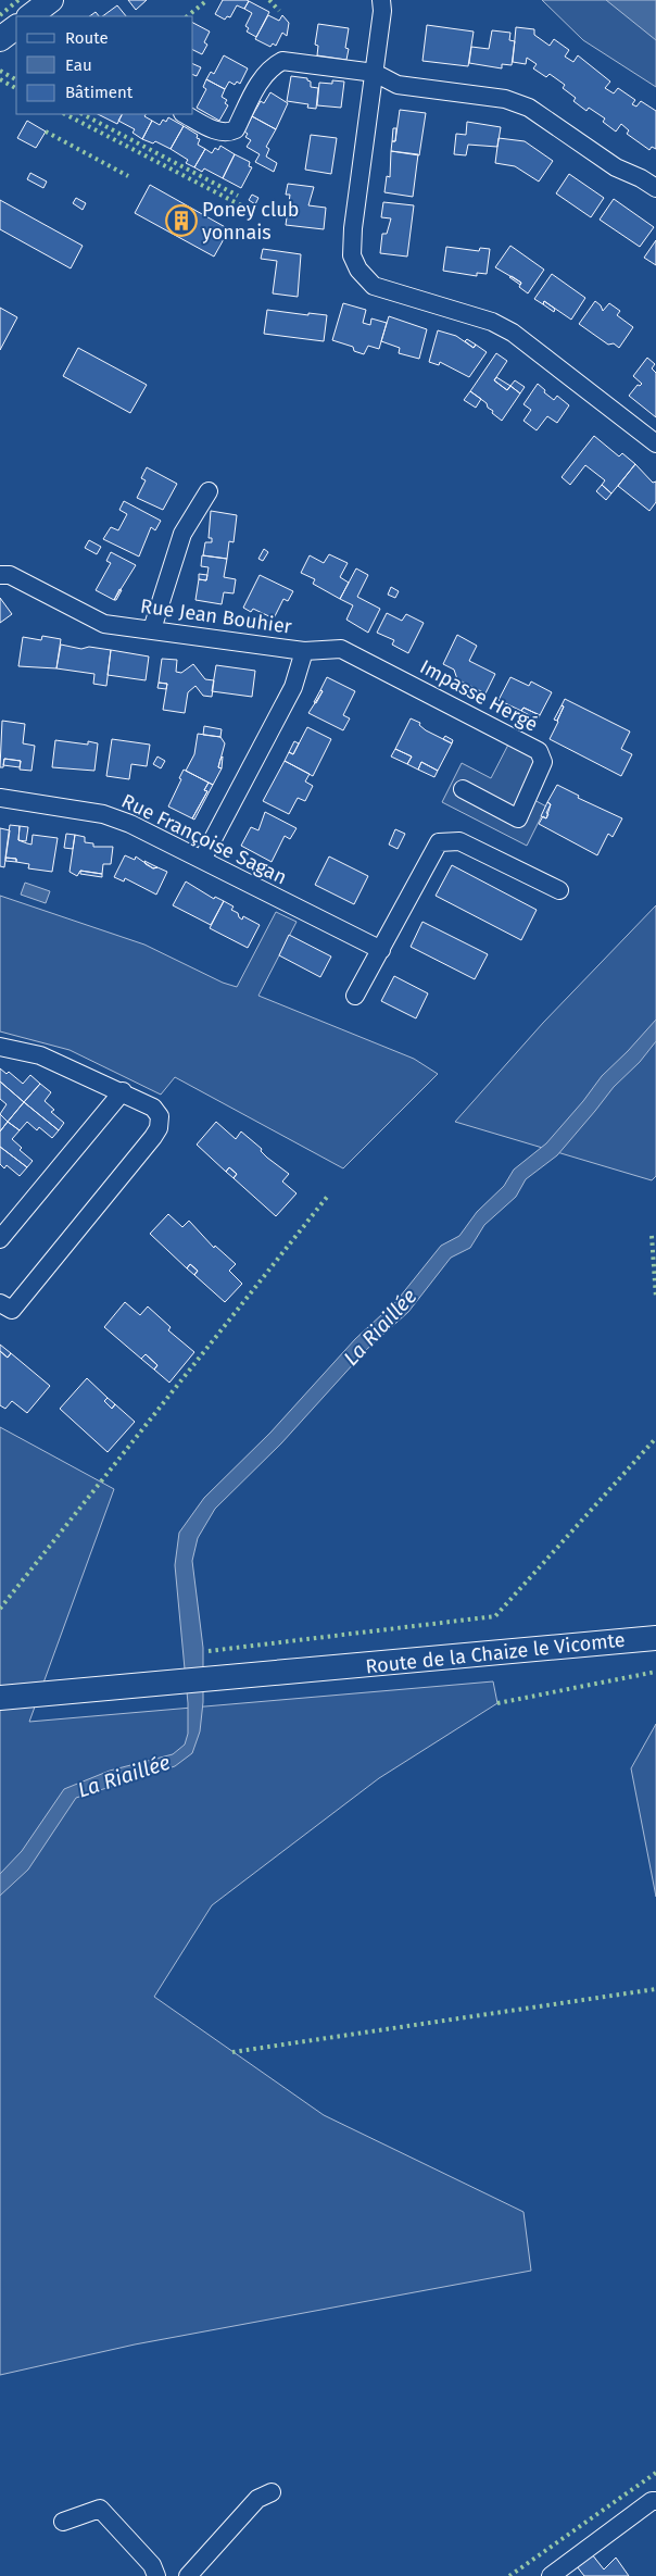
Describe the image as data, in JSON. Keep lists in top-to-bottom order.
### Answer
{
  "streets": {
    "main road": ["Route de la Chaize le Vicomte"],
    "street": ["Rue Jean Bouhier", "Impasse Hergé", "Rue Françoise Sagan"]
  },
  "crossings": [
    ["Rue Jean Bouhier", "Impasse Hergé"],
    ["Rue Jean Bouhier", "Rue Françoise Sagan"]
  ],
  "water": ["La Riaillée"],
  "places": {
    "building": ["Poney club yonnais"]
  },
  "legend": ["Route", "Eau", "Bâtiment"]
}
